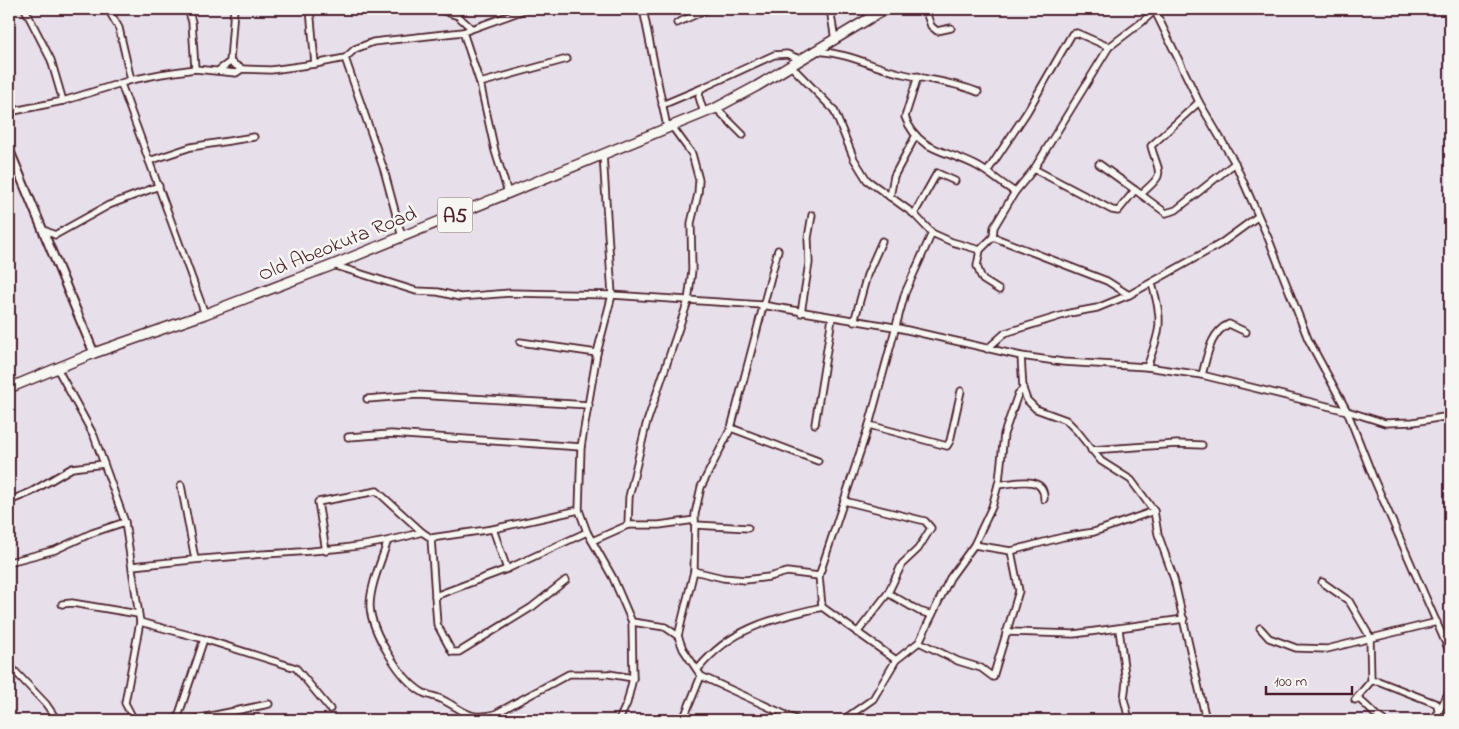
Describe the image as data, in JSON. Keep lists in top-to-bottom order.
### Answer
{
  "streets": {
    "highway": ["A5", "Old Abeokuta Road"]
  },
  "scale_bar": "100 m"
}
